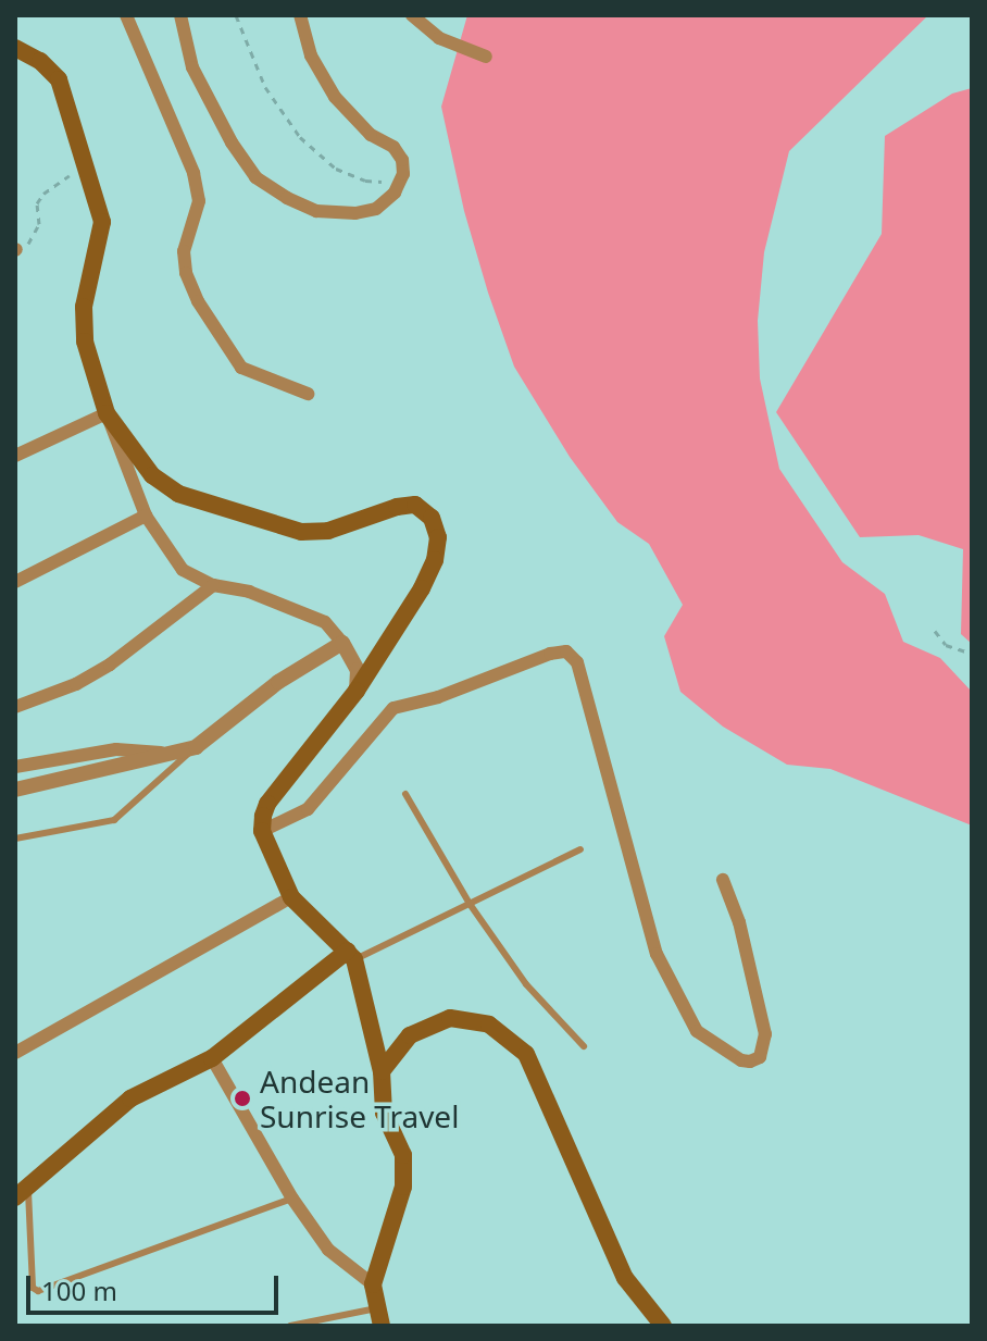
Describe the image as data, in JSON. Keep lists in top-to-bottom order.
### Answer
{
  "places": ["Andean Sunrise Travel"],
  "scale_bar": "100 m"
}
